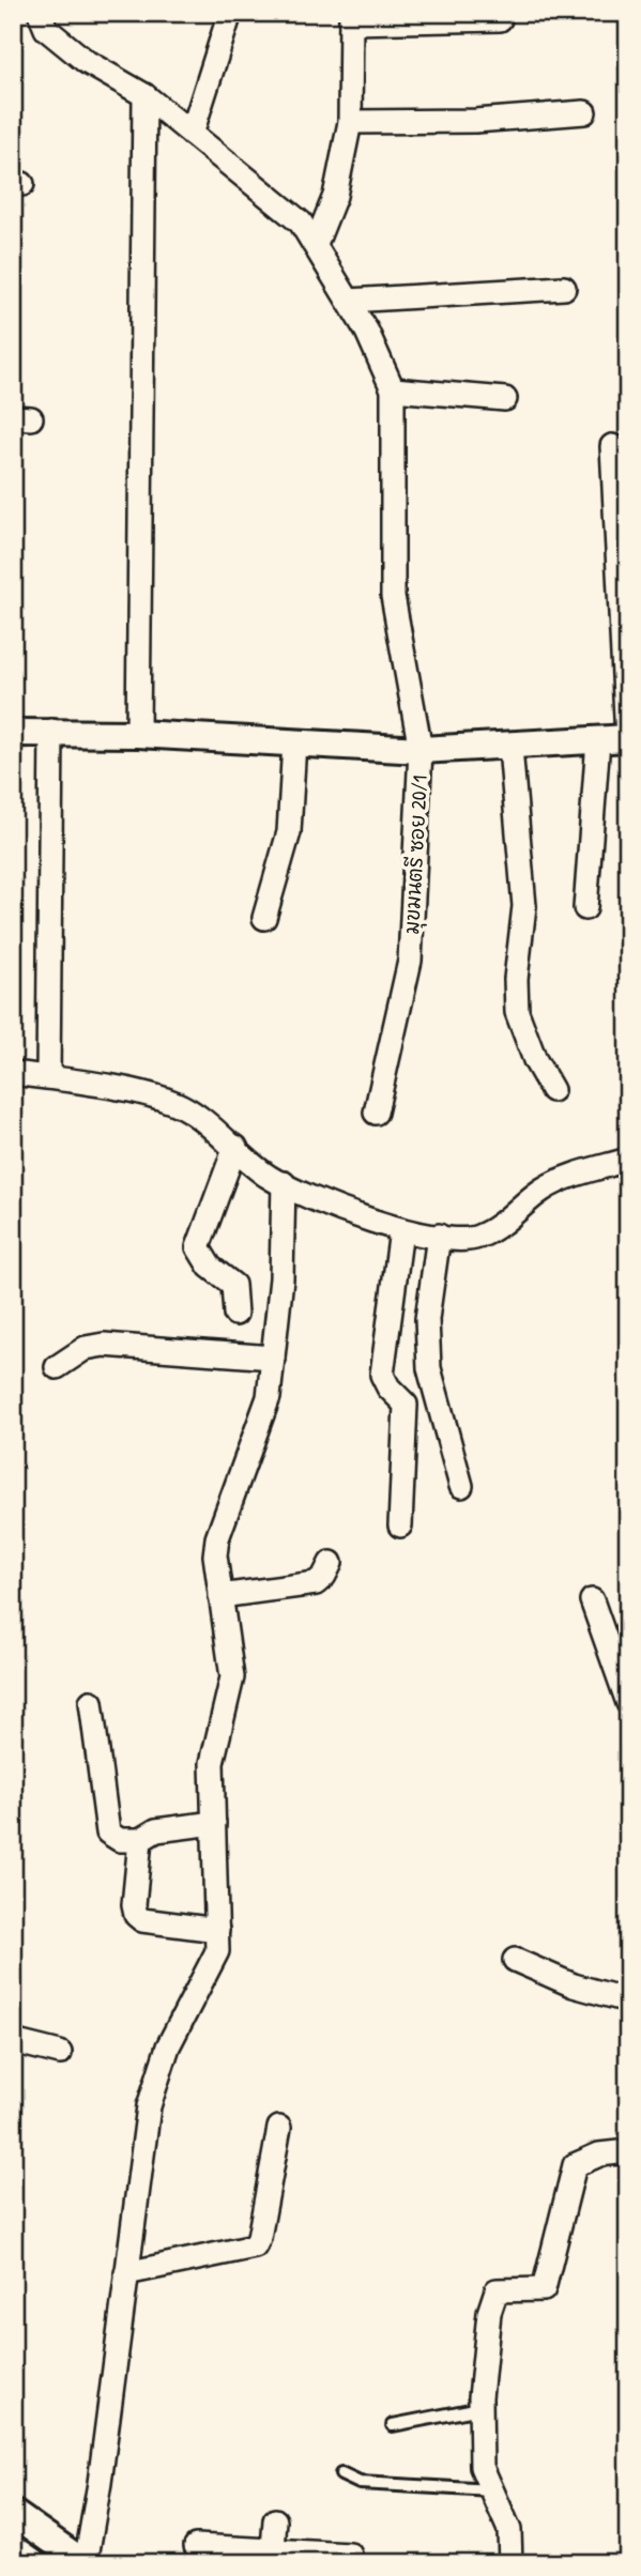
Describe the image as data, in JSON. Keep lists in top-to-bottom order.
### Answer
{
  "streets": {
    "street": ["มุขมนตรี ซอย 20/1"]
  }
}
